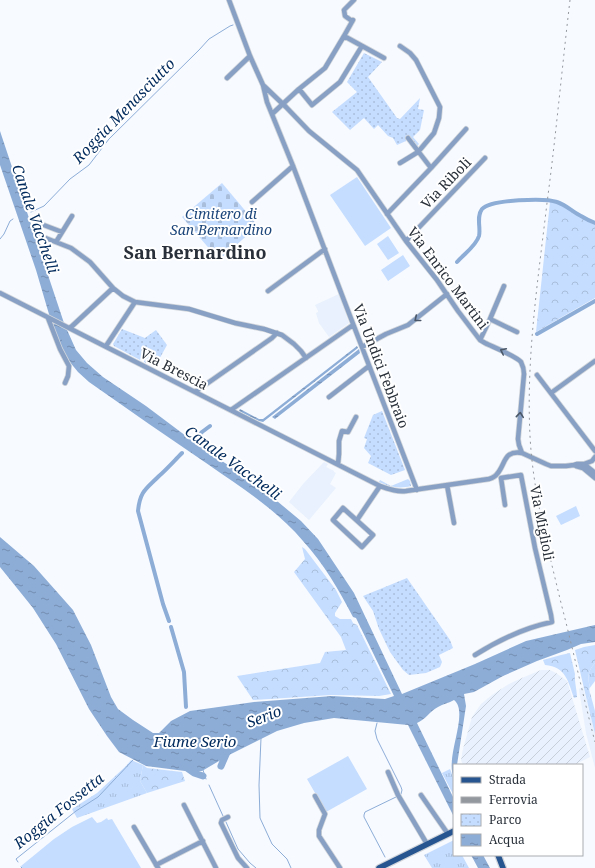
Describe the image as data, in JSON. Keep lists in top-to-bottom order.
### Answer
{
  "streets": {
    "street": [
      "Via Riboli",
      "Via Enrico Martini",
      "Via Undici Febbraio",
      "Via Brescia",
      "Via Miglioli"
    ]
  },
  "crossings": [
    ["Via Riboli", "Via Enrico Martini"],
    ["Via Enrico Martini", "Via Undici Febbraio"],
    ["Via Undici Febbraio", "Via Brescia"],
    ["Via Brescia", "Via Miglioli"]
  ],
  "districts": ["San Bernardino"],
  "water": [
    "Roggia Menasciutto",
    "Canale Vacchelli",
    "Serio",
    "Fiume Serio",
    "Roggia Fossetta"
  ],
  "parks": ["Cimitero di San Bernardino"],
  "legend": [
    "Strada",
    "Ferrovia",
    "Parco",
    "Acqua"
  ]
}
